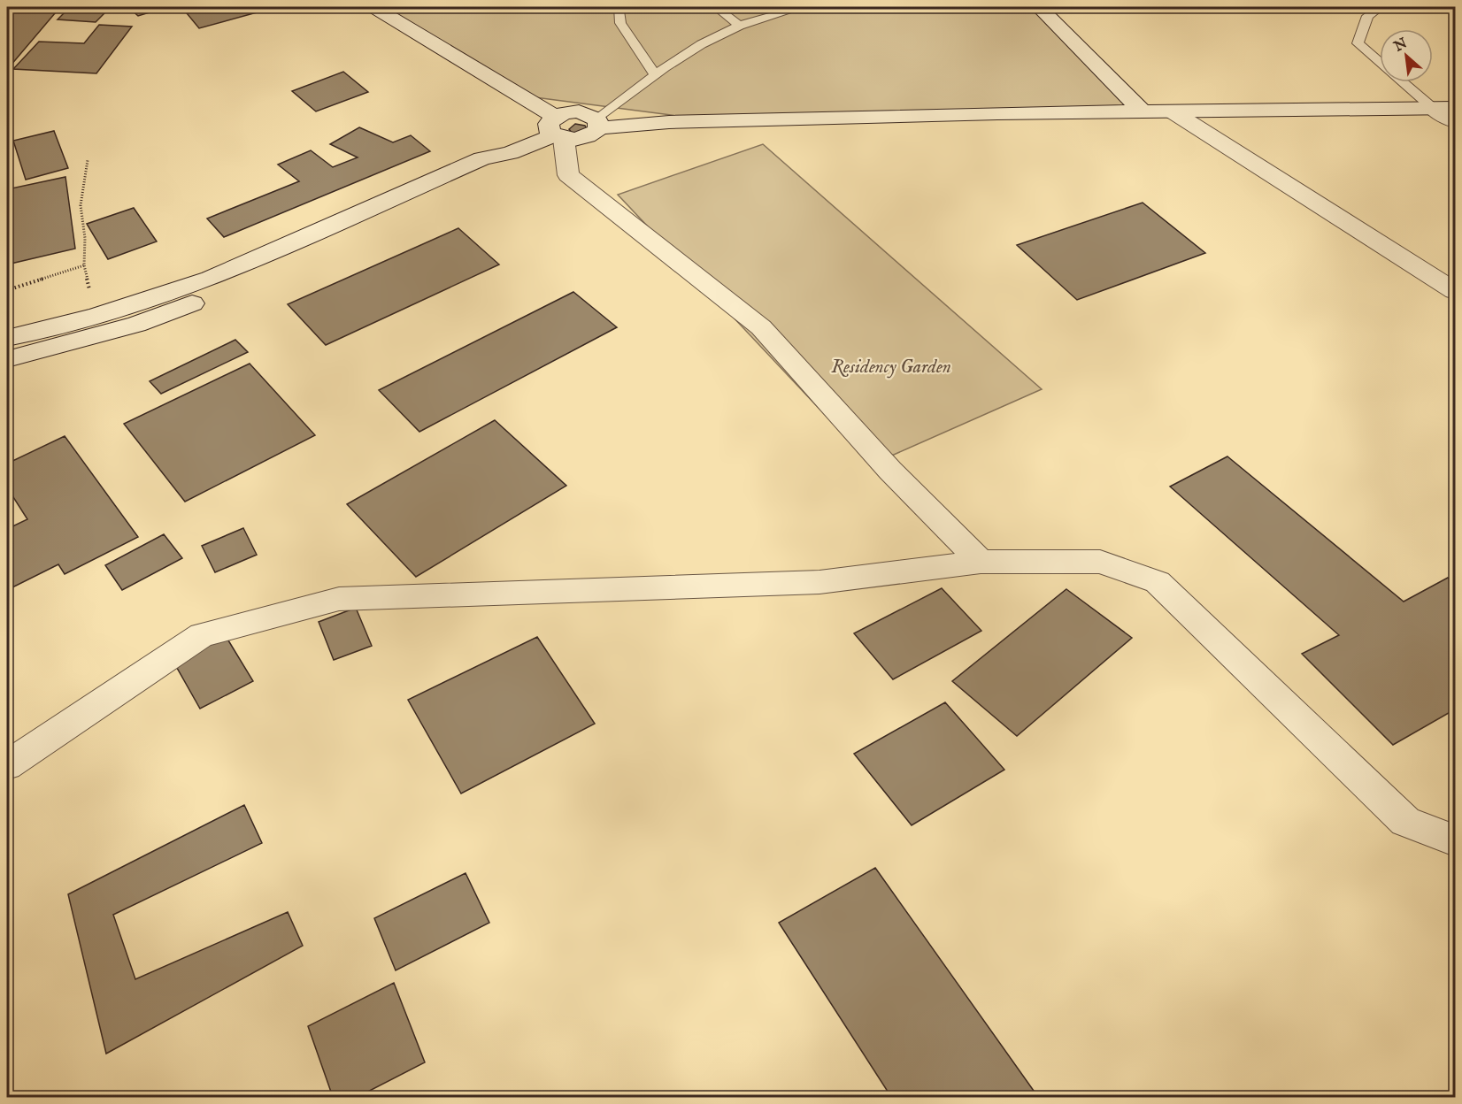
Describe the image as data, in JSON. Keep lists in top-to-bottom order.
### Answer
{
  "parks": ["Residency Garden"],
  "north": "top left"
}
